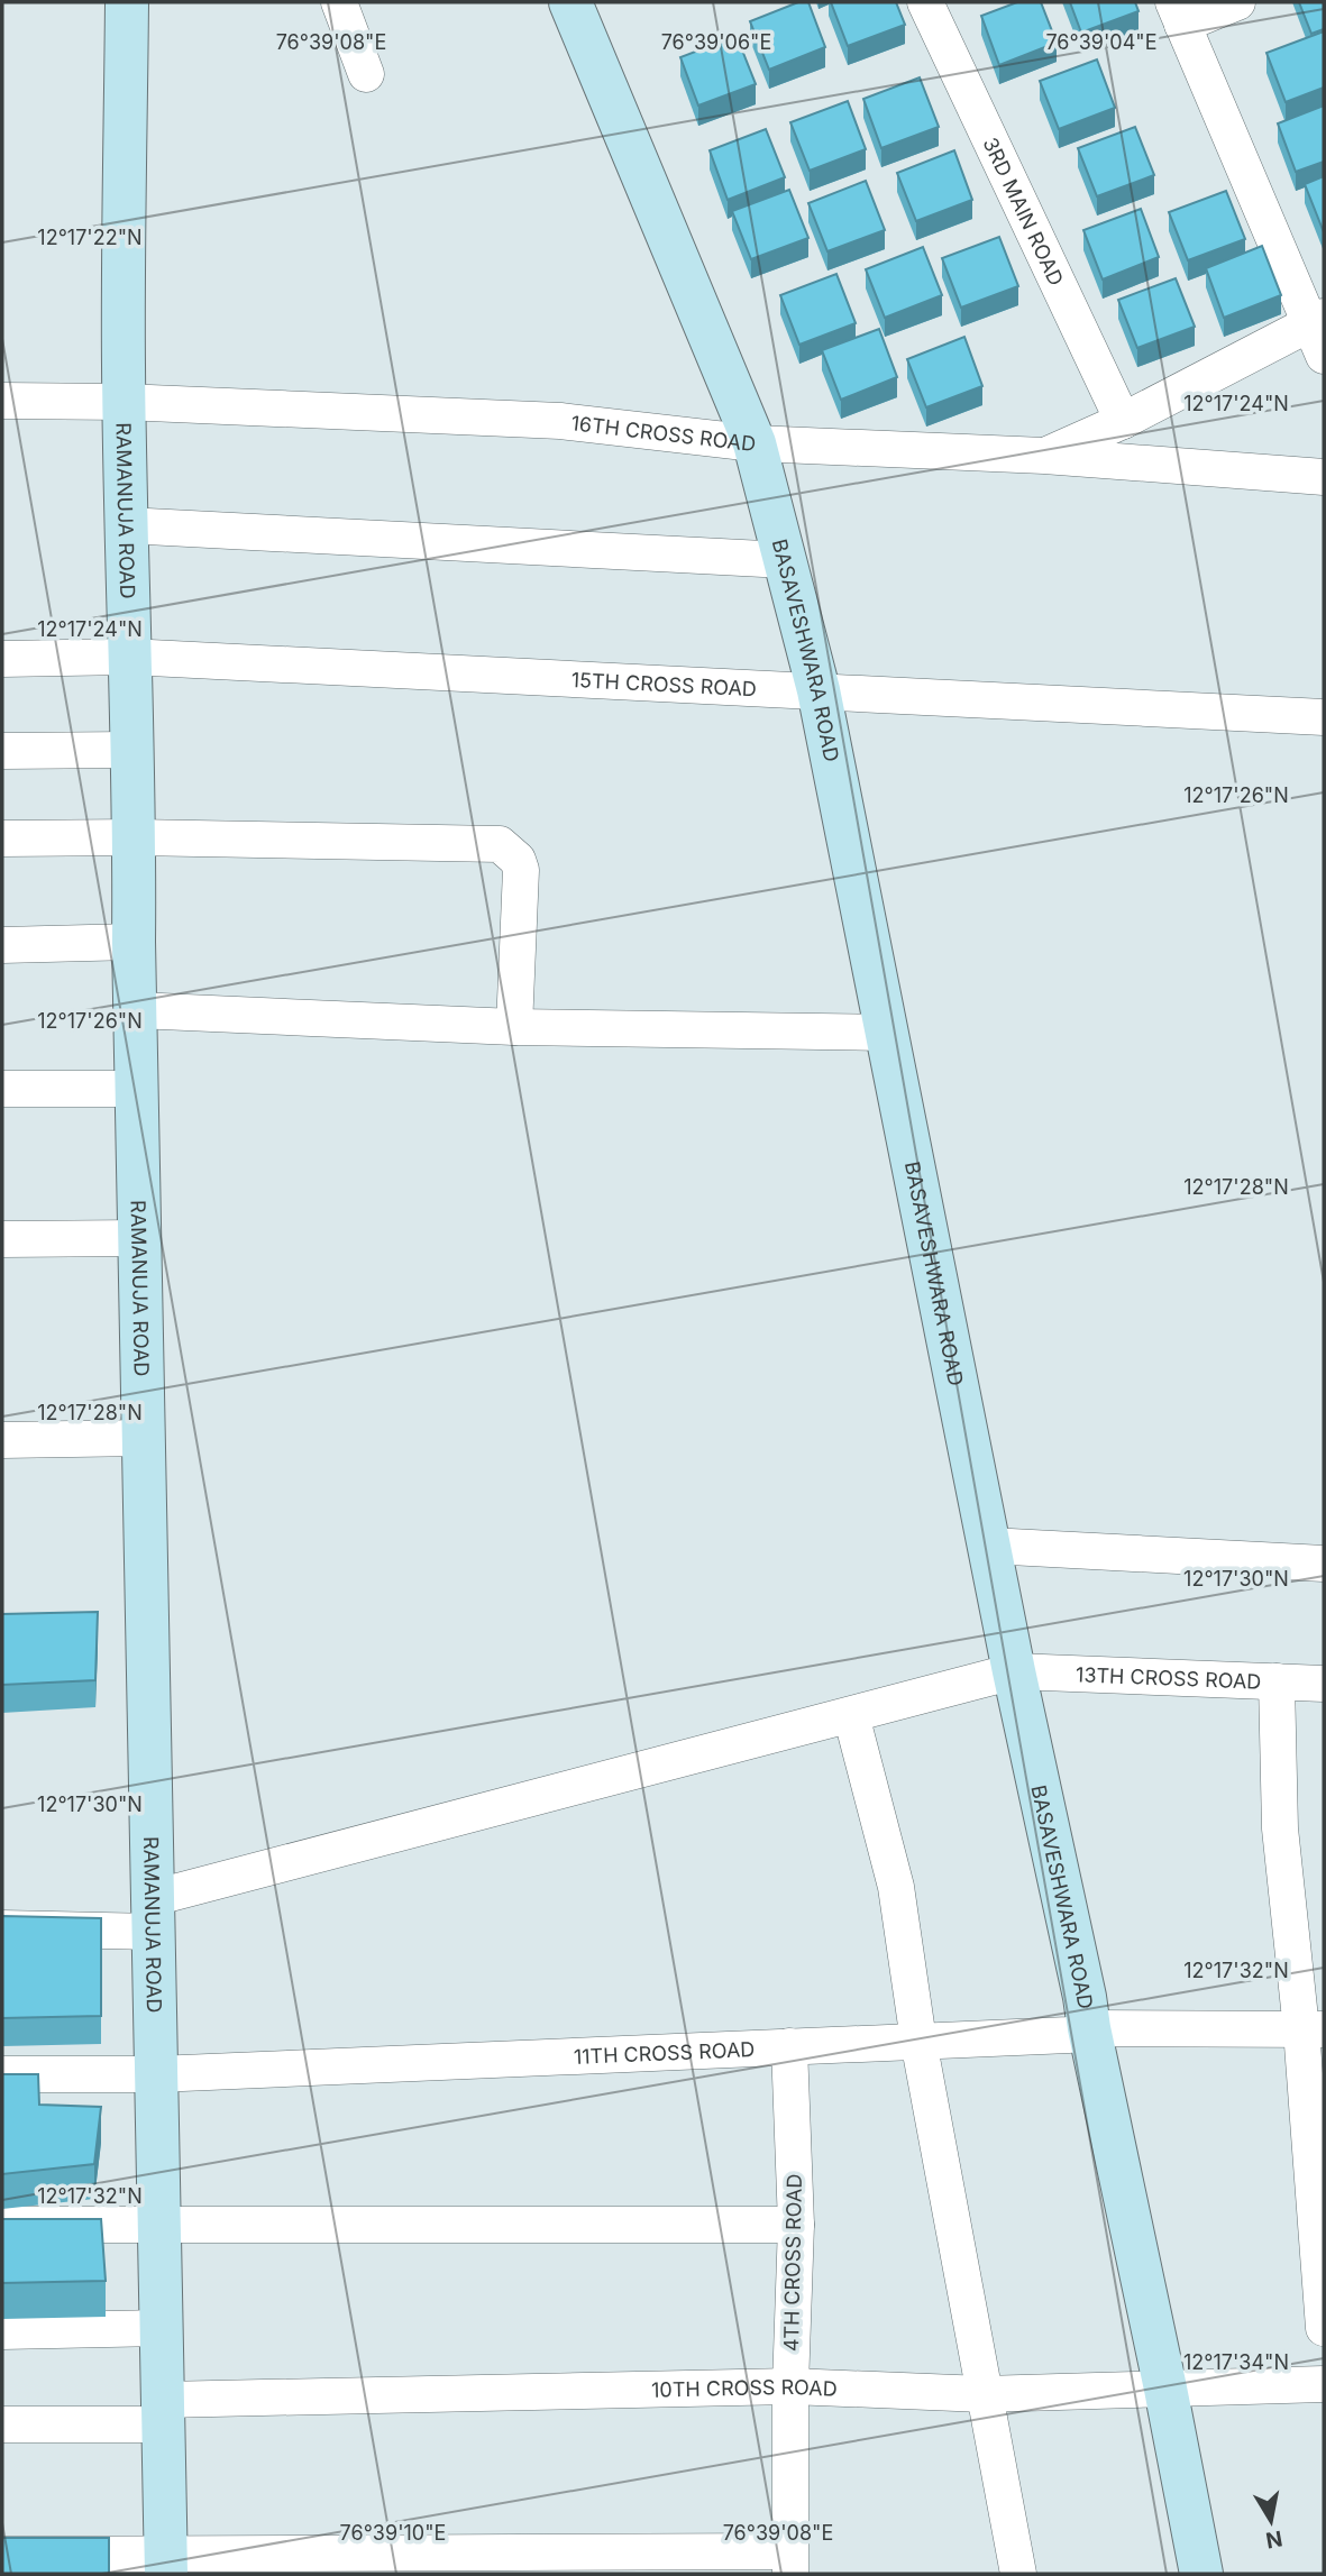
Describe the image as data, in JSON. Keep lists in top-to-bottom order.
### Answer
{
  "streets": {
    "street": [
      "3RD MAIN ROAD",
      "16TH CROSS ROAD",
      "RAMANUJA ROAD",
      "BASAVESHWARA ROAD",
      "15TH CROSS ROAD",
      "13TH CROSS ROAD",
      "11TH CROSS ROAD",
      "4TH CROSS ROAD",
      "10TH CROSS ROAD"
    ]
  },
  "crossings": [
    ["16TH CROSS ROAD", "RAMANUJA ROAD"],
    ["16TH CROSS ROAD", "BASAVESHWARA ROAD"],
    ["RAMANUJA ROAD", "15TH CROSS ROAD"],
    ["RAMANUJA ROAD", "13TH CROSS ROAD"],
    ["RAMANUJA ROAD", "11TH CROSS ROAD"],
    ["RAMANUJA ROAD", "10TH CROSS ROAD"],
    ["BASAVESHWARA ROAD", "15TH CROSS ROAD"],
    ["BASAVESHWARA ROAD", "13TH CROSS ROAD"],
    ["BASAVESHWARA ROAD", "11TH CROSS ROAD"],
    ["BASAVESHWARA ROAD", "10TH CROSS ROAD"],
    ["11TH CROSS ROAD", "4TH CROSS ROAD"],
    ["4TH CROSS ROAD", "10TH CROSS ROAD"]
  ],
  "north": "bottom",
  "coordinates": [
    "76°39'08\"E",
    "76°39'06\"E",
    "76°39'04\"E",
    "12°17'22\"N",
    "12°17'24\"N",
    "12°17'26\"N",
    "12°17'28\"N",
    "12°17'30\"N",
    "12°17'32\"N",
    "12°17'34\"N",
    "76°39'10\"E"
  ]
}
